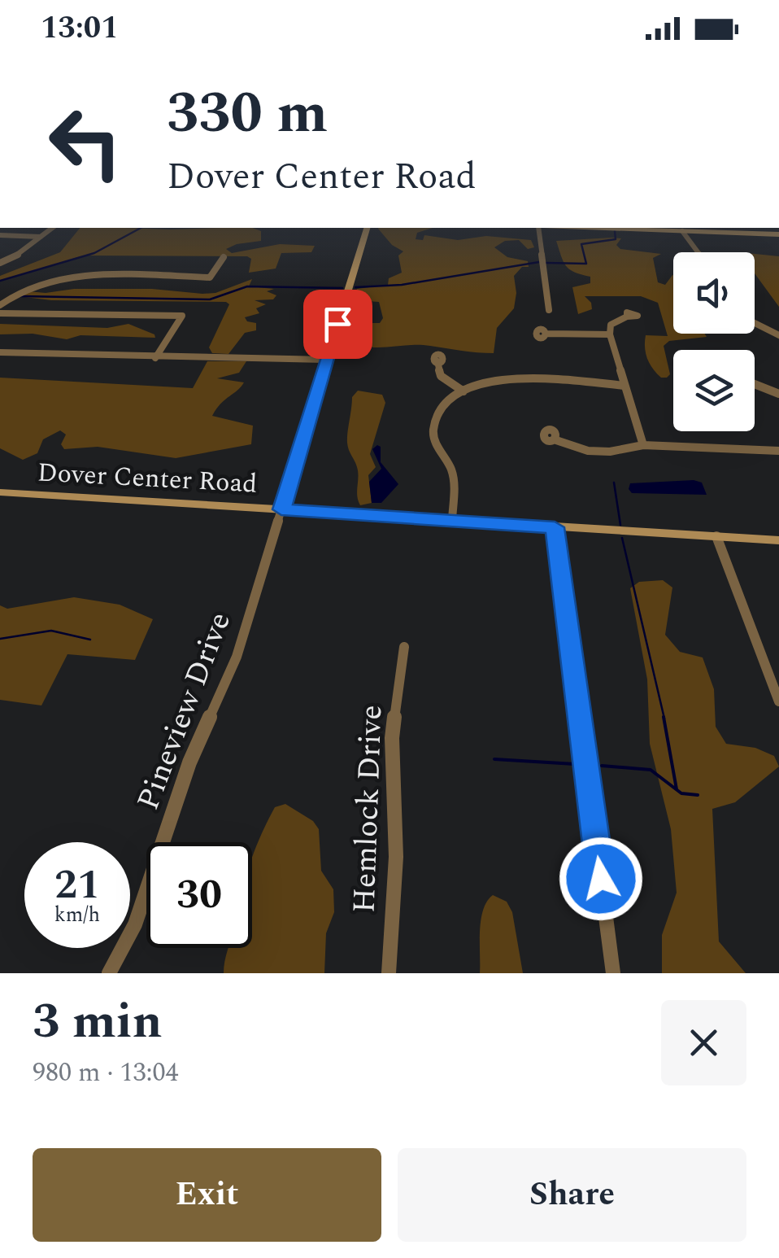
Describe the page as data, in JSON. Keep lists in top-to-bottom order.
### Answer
{
  "streets": {
    "street": ["Dover Center Road", "Pineview Drive", "Hemlock Drive"]
  },
  "crossings": [
    ["Dover Center Road", "Pineview Drive"]
  ],
  "page": {
    "status": "13:01",
    "turn": ["330 m", "Dover Center Road"],
    "speed": "21 km/h",
    "limit": "30",
    "heading": ["3 min", "980 m · 13:04"],
    "buttons": ["Exit", "Share"]
  }
}
